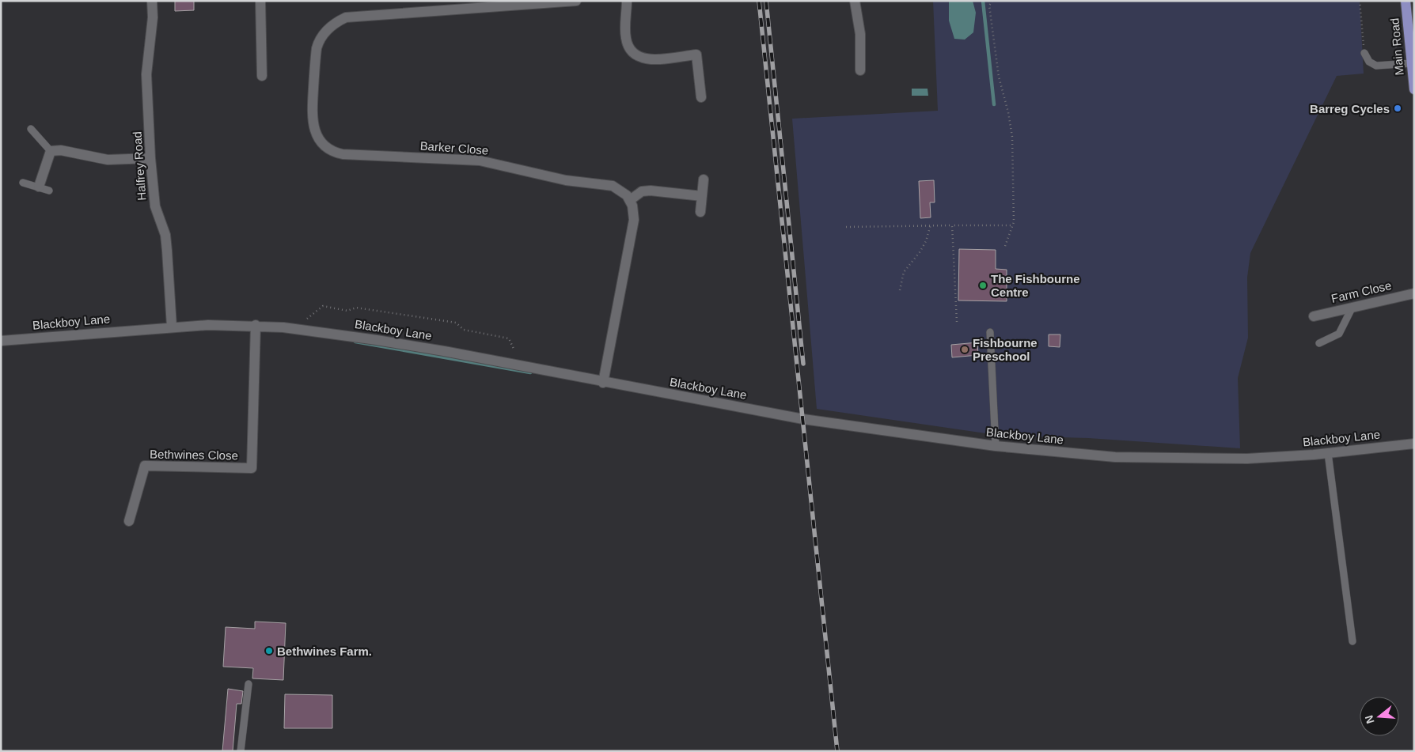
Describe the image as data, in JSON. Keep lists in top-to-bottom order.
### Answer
{
  "streets": {
    "main road": ["Main Road"],
    "street": [
      "Barker Close",
      "Halfrey Road",
      "Farm Close",
      "Blackboy Lane",
      "Bethwines Close"
    ]
  },
  "crossings": [
    ["Halfrey Road", "Blackboy Lane"],
    ["Blackboy Lane", "Bethwines Close"]
  ],
  "places": [
    "Barreg Cycles",
    "The Fishbourne Centre",
    "Fishbourne Preschool",
    "Bethwines Farm."
  ],
  "north": "left"
}
